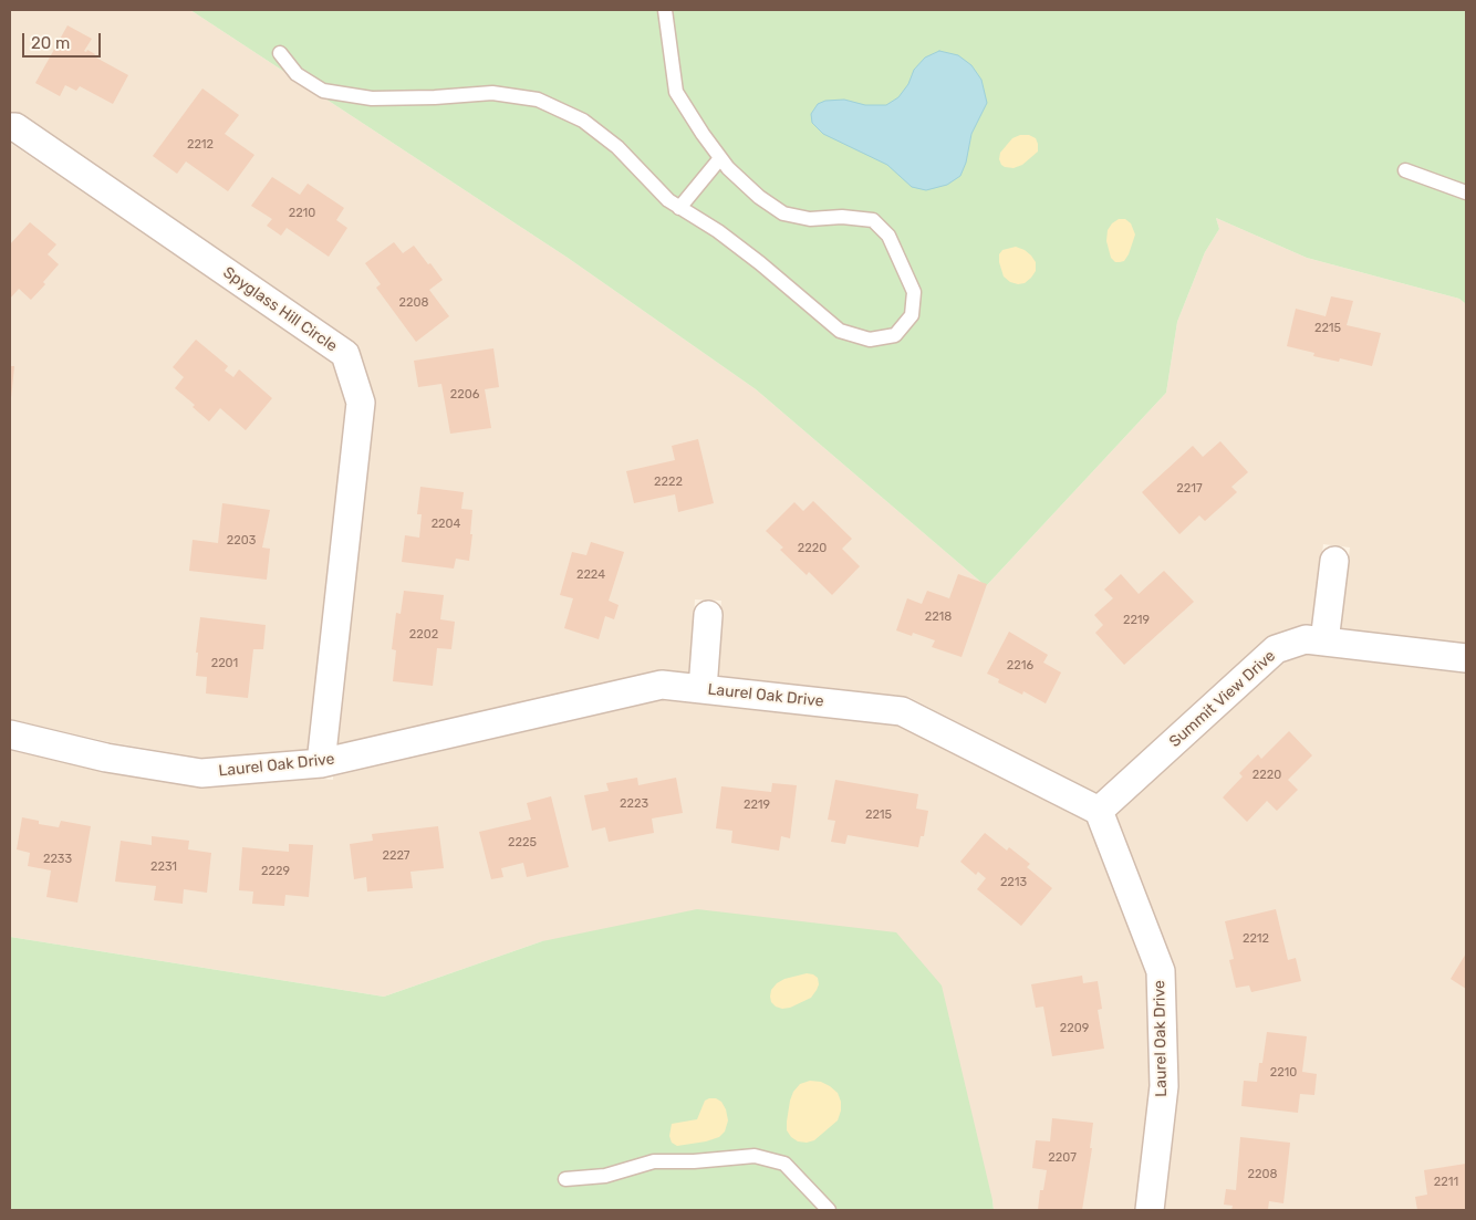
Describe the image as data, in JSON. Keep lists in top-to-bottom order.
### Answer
{
  "streets": {
    "street": ["Spyglass Hill Circle", "Laurel Oak Drive", "Summit View Drive"]
  },
  "crossings": [
    ["Spyglass Hill Circle", "Laurel Oak Drive"],
    ["Laurel Oak Drive", "Summit View Drive"]
  ],
  "house_numbers": [
    "2212",
    "2210",
    "2208",
    "2215",
    "2206",
    "2222",
    "2217",
    "2204",
    "2203",
    "2220",
    "2224",
    "2218",
    "2219",
    "2202",
    "2201",
    "2216",
    "2220",
    "2223",
    "2219",
    "2215",
    "2225",
    "2227",
    "2233",
    "2231",
    "2229",
    "2213",
    "2212",
    "2209",
    "2210",
    "2207",
    "2208",
    "2211"
  ],
  "scale_bar": "20 m"
}
